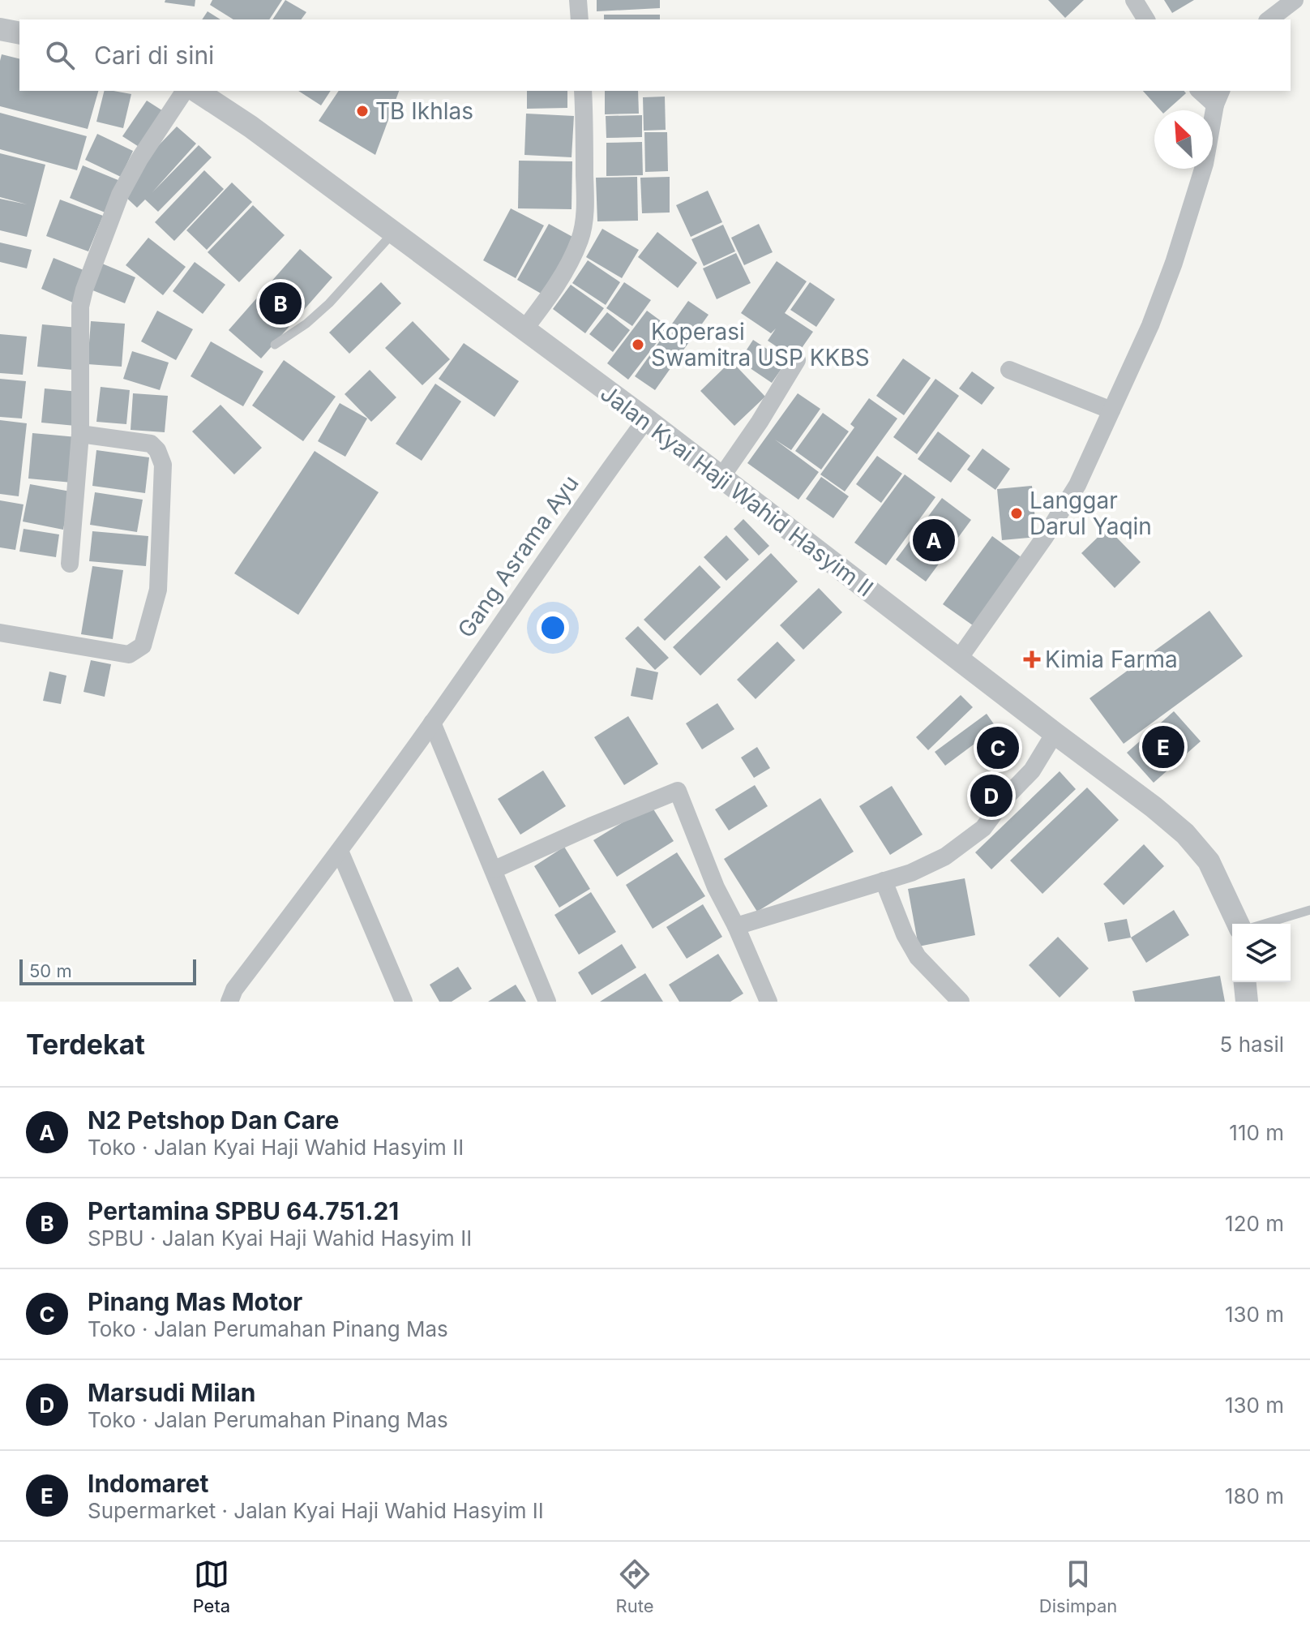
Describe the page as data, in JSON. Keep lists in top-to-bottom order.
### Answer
{
  "streets": {
    "street": ["Jalan Kyai Haji Wahid Hasyim II", "Gang Asrama Ayu"]
  },
  "crossings": [
    ["Jalan Kyai Haji Wahid Hasyim II", "Gang Asrama Ayu"]
  ],
  "places": {
    "other": ["TB Ikhlas", "Koperasi Swamitra USP KKBS", "Langgar Darul Yaqin"],
    "health": ["Kimia Farma"]
  },
  "scale_bar": "50 m",
  "north": "top left",
  "page": {
    "search": "Cari di sini",
    "pins": [
      "B",
      "A",
      "E",
      "C",
      "D"
    ],
    "scale": "50 m",
    "heading": ["Terdekat", "5 hasil"],
    "list": [
      {
        "mark": "A",
        "name": "N2 Petshop Dan Care",
        "note": "Toko · Jalan Kyai Haji Wahid Hasyim II",
        "value": "110 m"
      },
      {
        "mark": "B",
        "name": "Pertamina SPBU 64.751.21",
        "note": "SPBU · Jalan Kyai Haji Wahid Hasyim II",
        "value": "120 m"
      },
      {
        "mark": "C",
        "name": "Pinang Mas Motor",
        "note": "Toko · Jalan Perumahan Pinang Mas",
        "value": "130 m"
      },
      {
        "mark": "D",
        "name": "Marsudi Milan",
        "note": "Toko · Jalan Perumahan Pinang Mas",
        "value": "130 m"
      },
      {
        "mark": "E",
        "name": "Indomaret",
        "note": "Supermarket · Jalan Kyai Haji Wahid Hasyim II",
        "value": "180 m"
      }
    ],
    "nav": ["Peta", "Rute", "Disimpan"]
  }
}
